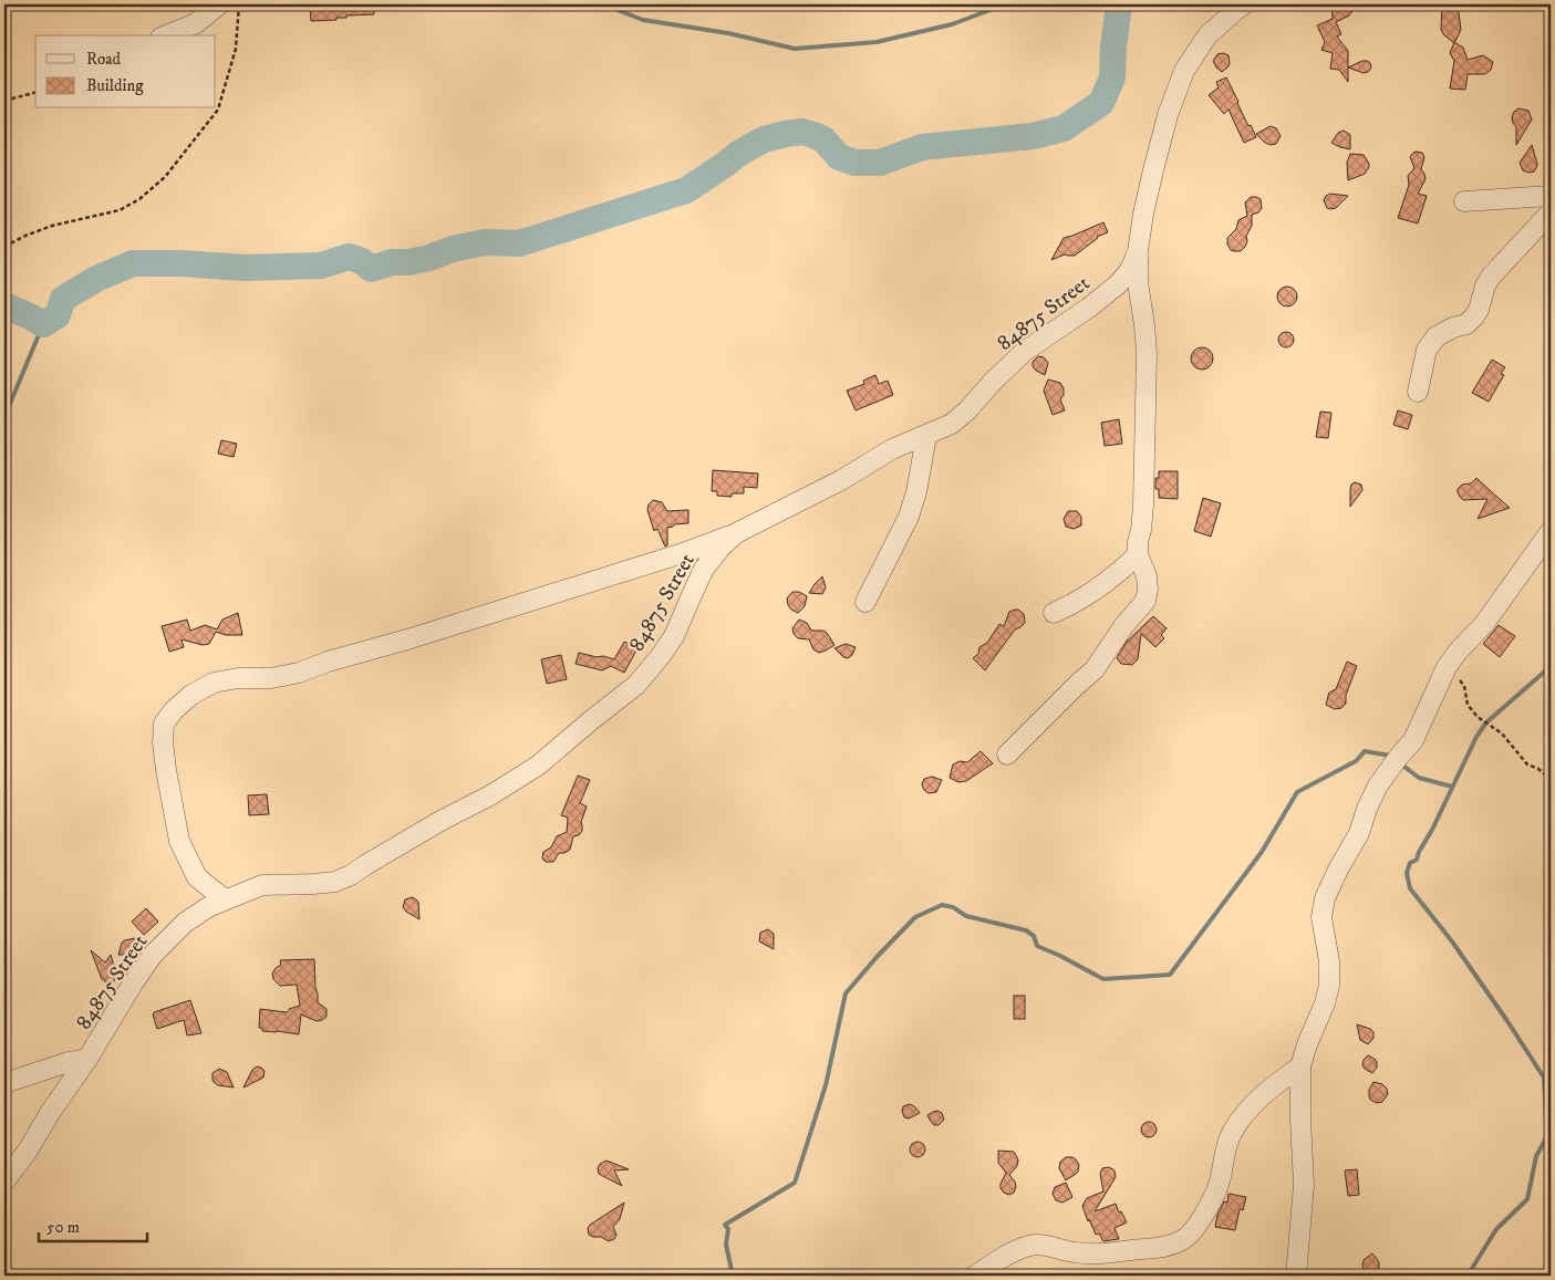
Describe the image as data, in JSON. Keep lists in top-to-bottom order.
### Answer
{
  "streets": {
    "street": ["84875 Street"]
  },
  "legend": ["Road", "Building"],
  "scale_bar": "50 m"
}
